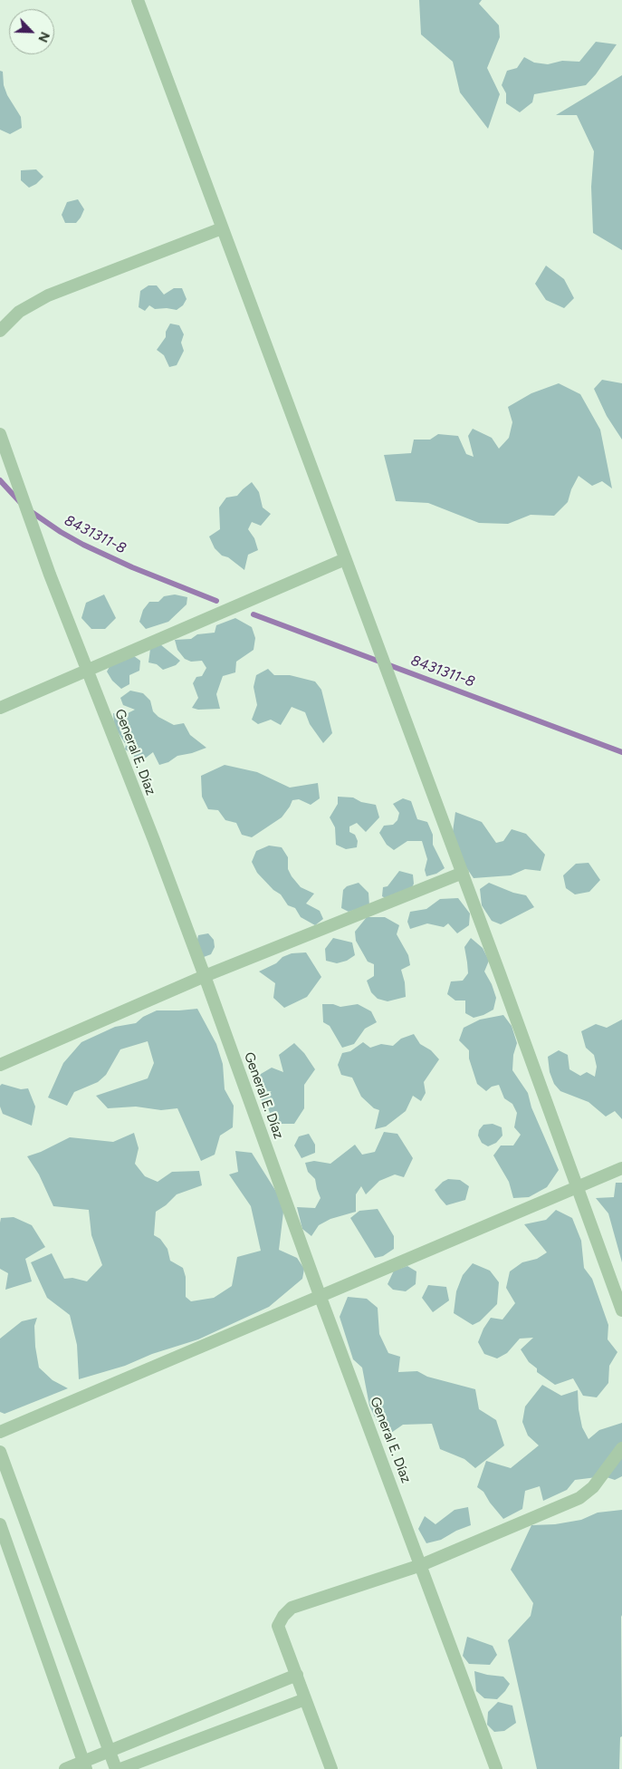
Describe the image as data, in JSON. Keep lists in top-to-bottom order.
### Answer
{
  "streets": {
    "street": ["General E. Díaz"]
  },
  "water": ["8431311-8"],
  "north": "bottom right"
}
